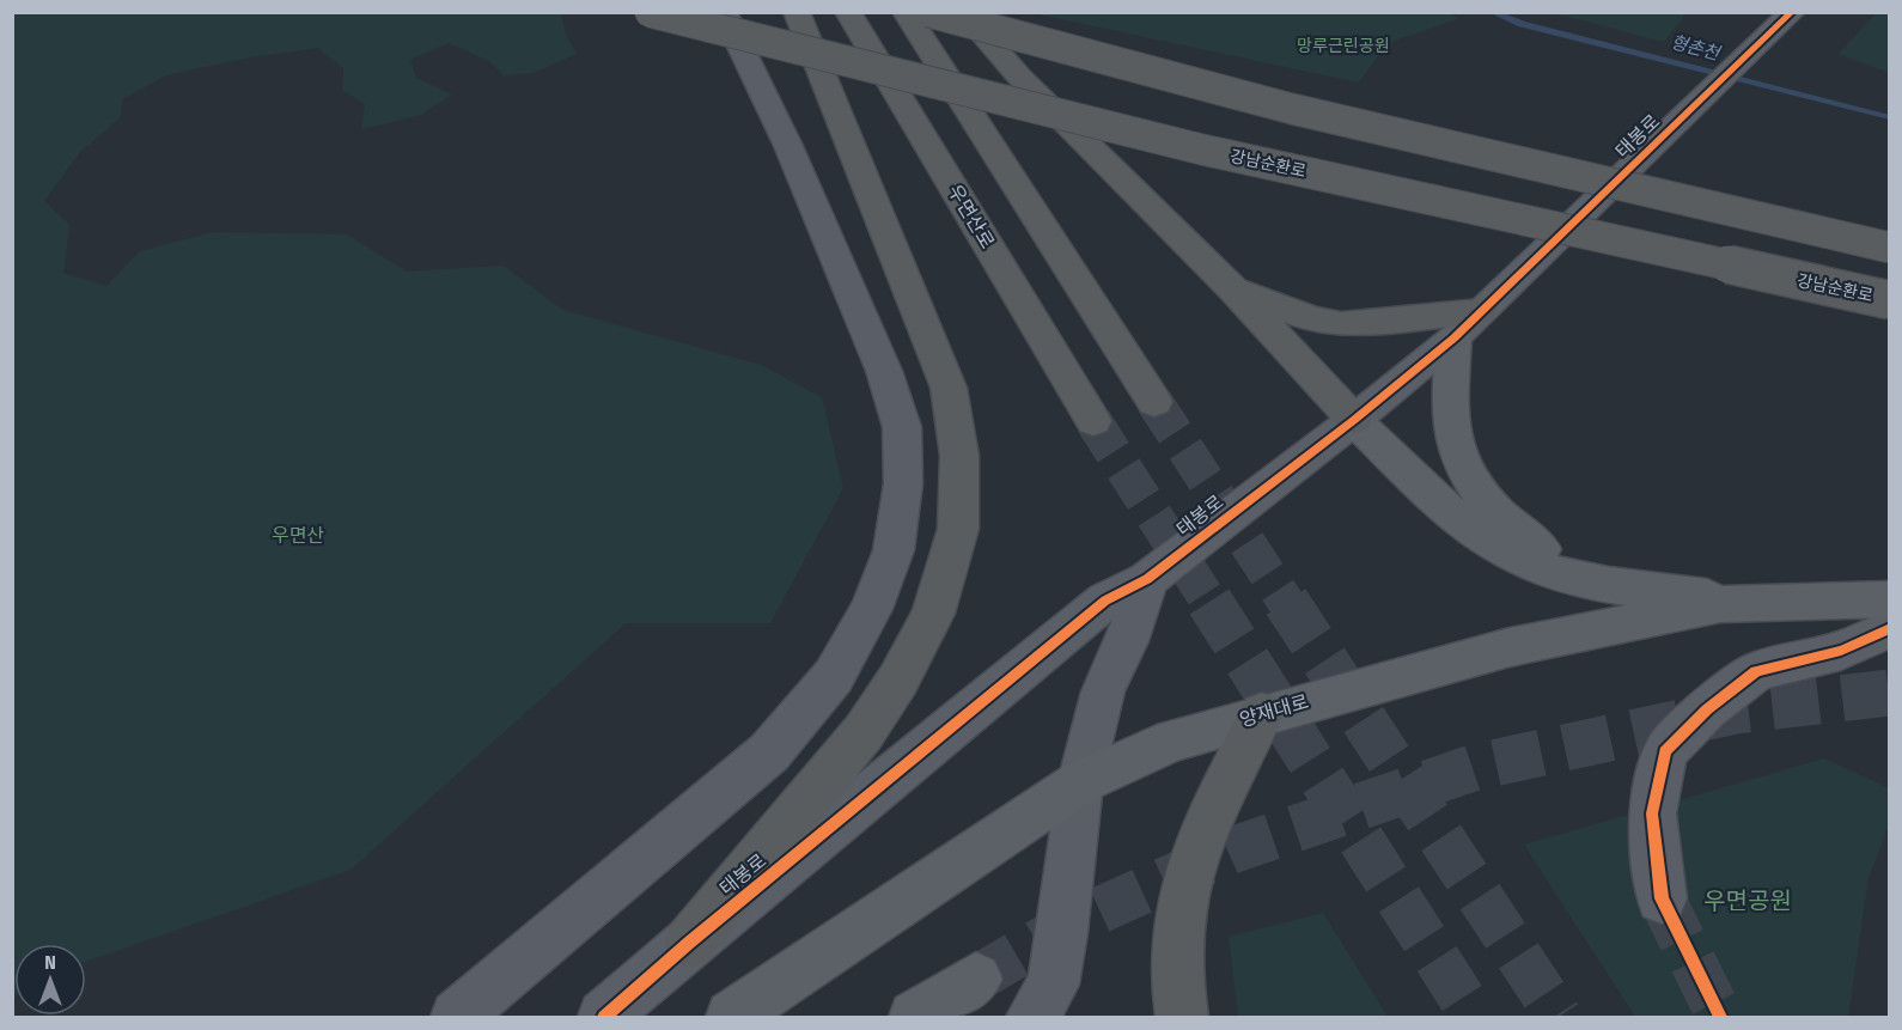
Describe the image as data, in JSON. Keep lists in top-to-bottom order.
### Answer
{
  "streets": {
    "highway": ["강남순환로", "우면산로"],
    "main road": ["양재대로"],
    "street": ["태봉로"]
  },
  "water": ["형촌천"],
  "parks": ["망루근린공원", "우면산", "우면공원"],
  "north": "top"
}
